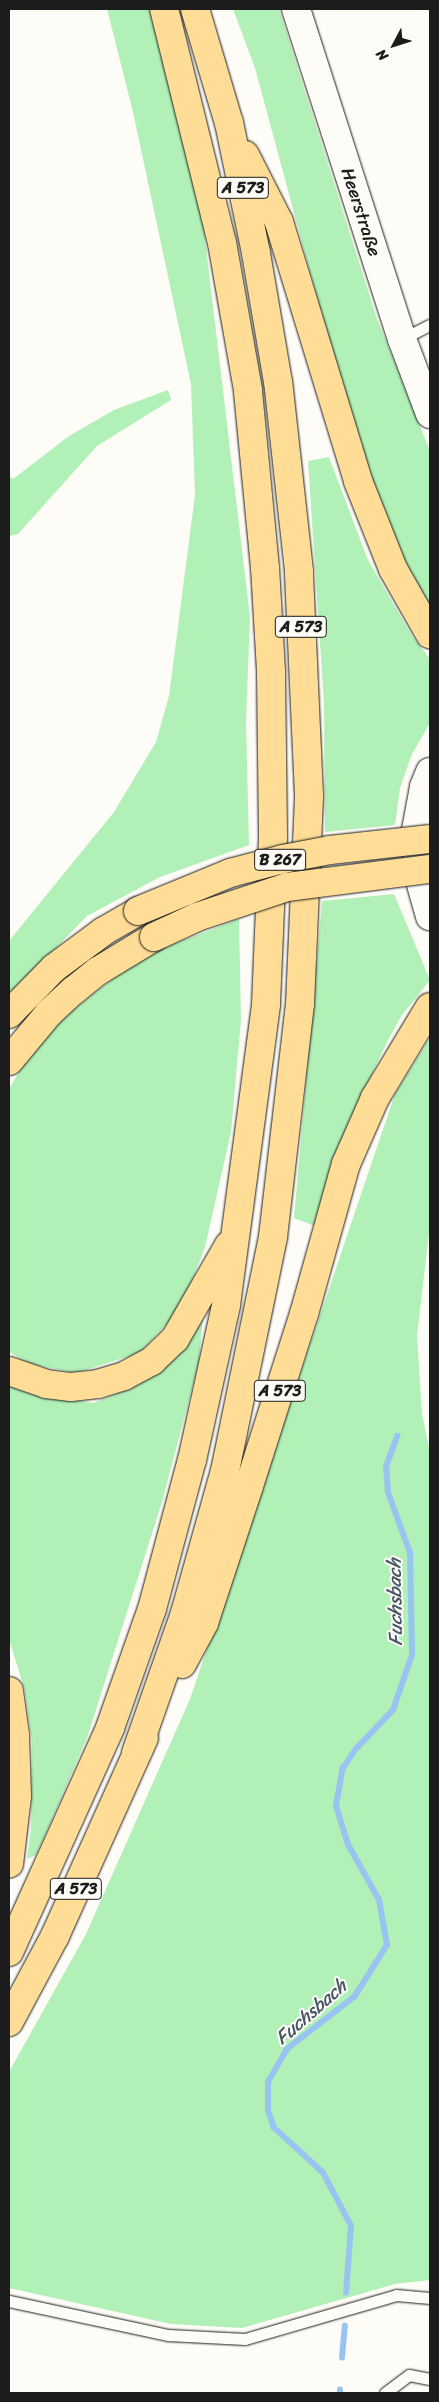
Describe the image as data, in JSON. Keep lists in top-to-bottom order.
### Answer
{
  "streets": {
    "main road": ["A 573", "Heerstraße", "B 267"]
  },
  "water": ["Fuchsbach"],
  "north": "bottom left"
}
